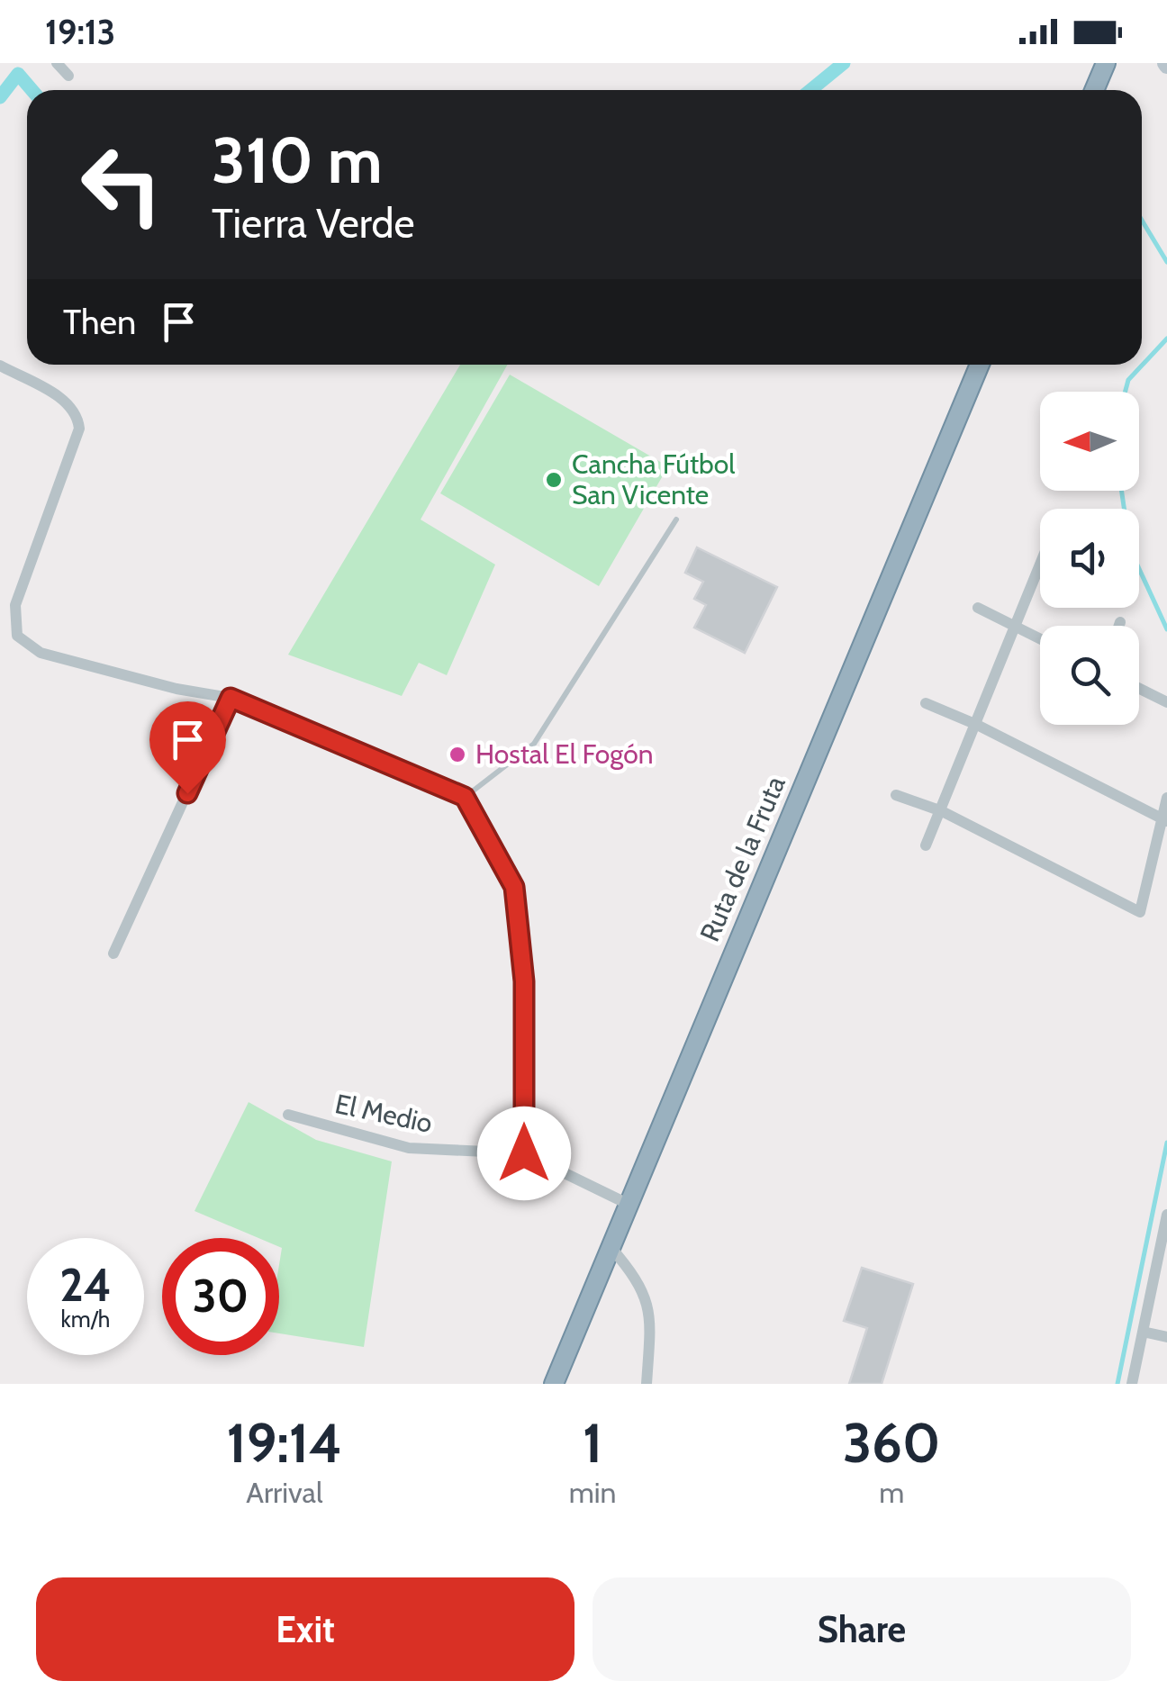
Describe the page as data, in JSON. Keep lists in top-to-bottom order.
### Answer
{
  "streets": {
    "highway": ["Ruta de la Fruta"],
    "street": ["El Medio"]
  },
  "places": ["Cancha Fútbol San Vicente", "Hostal El Fogón"],
  "north": "left",
  "page": {
    "status": "19:13",
    "turn": ["310 m", "Tierra Verde"],
    "then": "Then",
    "speed": "24 km/h",
    "limit": "30",
    "eta": [
      "19:14",
      "Arrival",
      "1",
      "min",
      "360",
      "m"
    ],
    "buttons": ["Exit", "Share"]
  }
}
